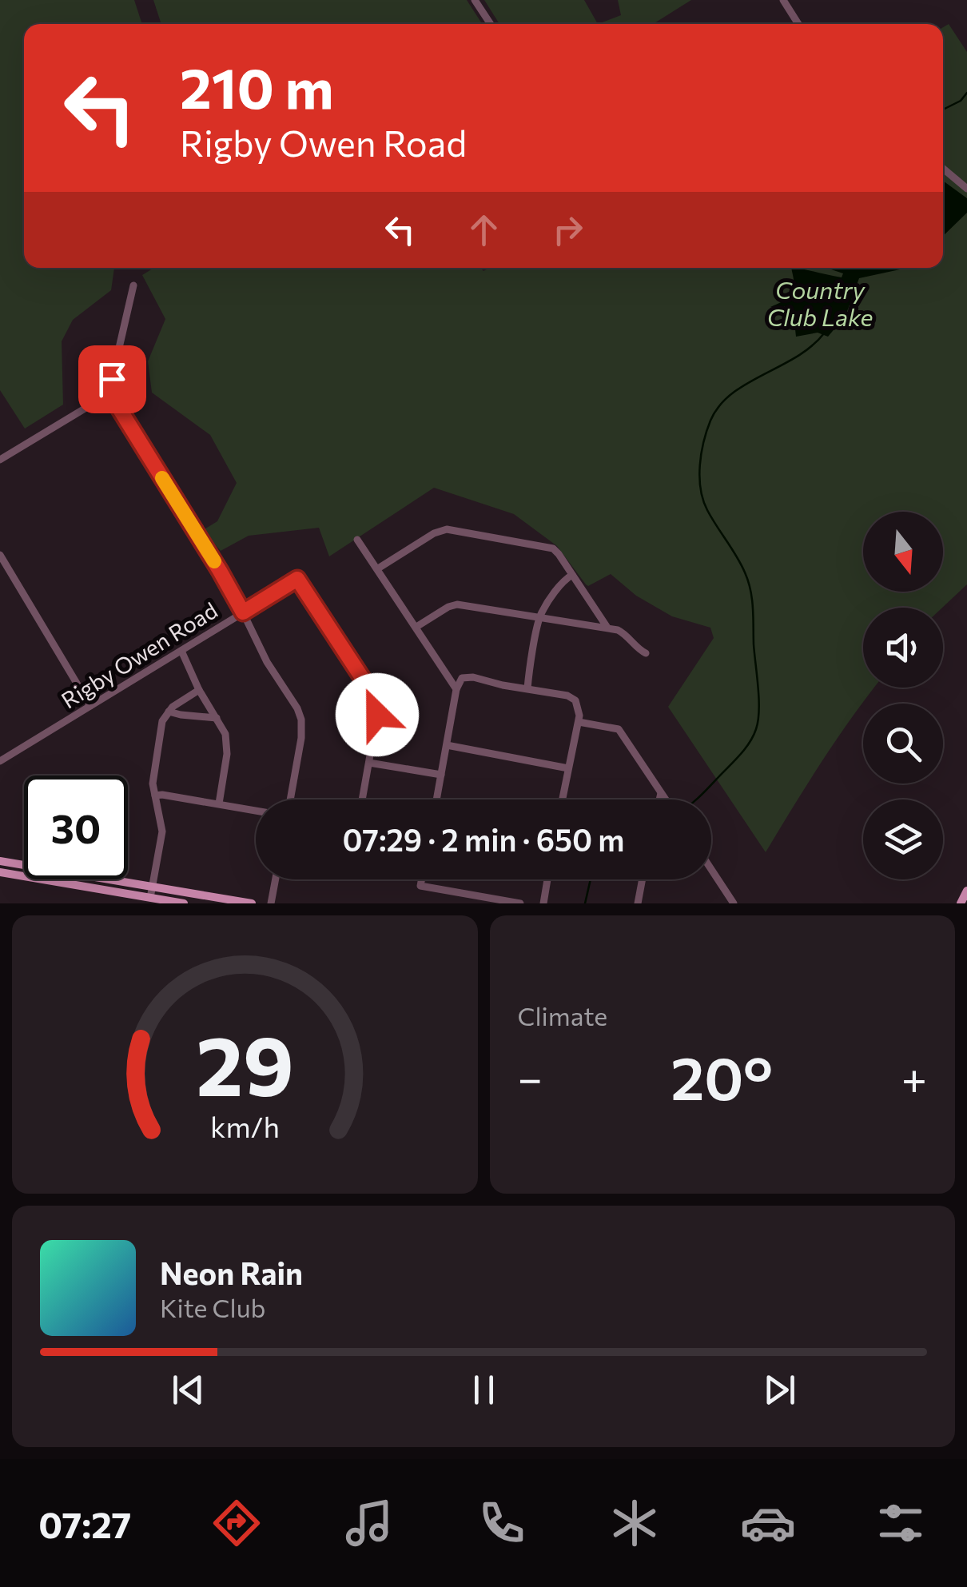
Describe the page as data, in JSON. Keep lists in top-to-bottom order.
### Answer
{
  "streets": {
    "street": ["Rigby Owen Road"]
  },
  "water": ["Country Club Lake"],
  "north": "bottom",
  "page": {
    "turn": ["210 m", "Rigby Owen Road"],
    "limit": "30",
    "trip": "07:29 · 2 min · 650 m",
    "tile": "Climate",
    "heat": ["−", "20°", "+"],
    "song": ["Neon Rain", "Kite Club"],
    "tabs": "07:27",
    "gauge": ["29", "km/h"]
  }
}
